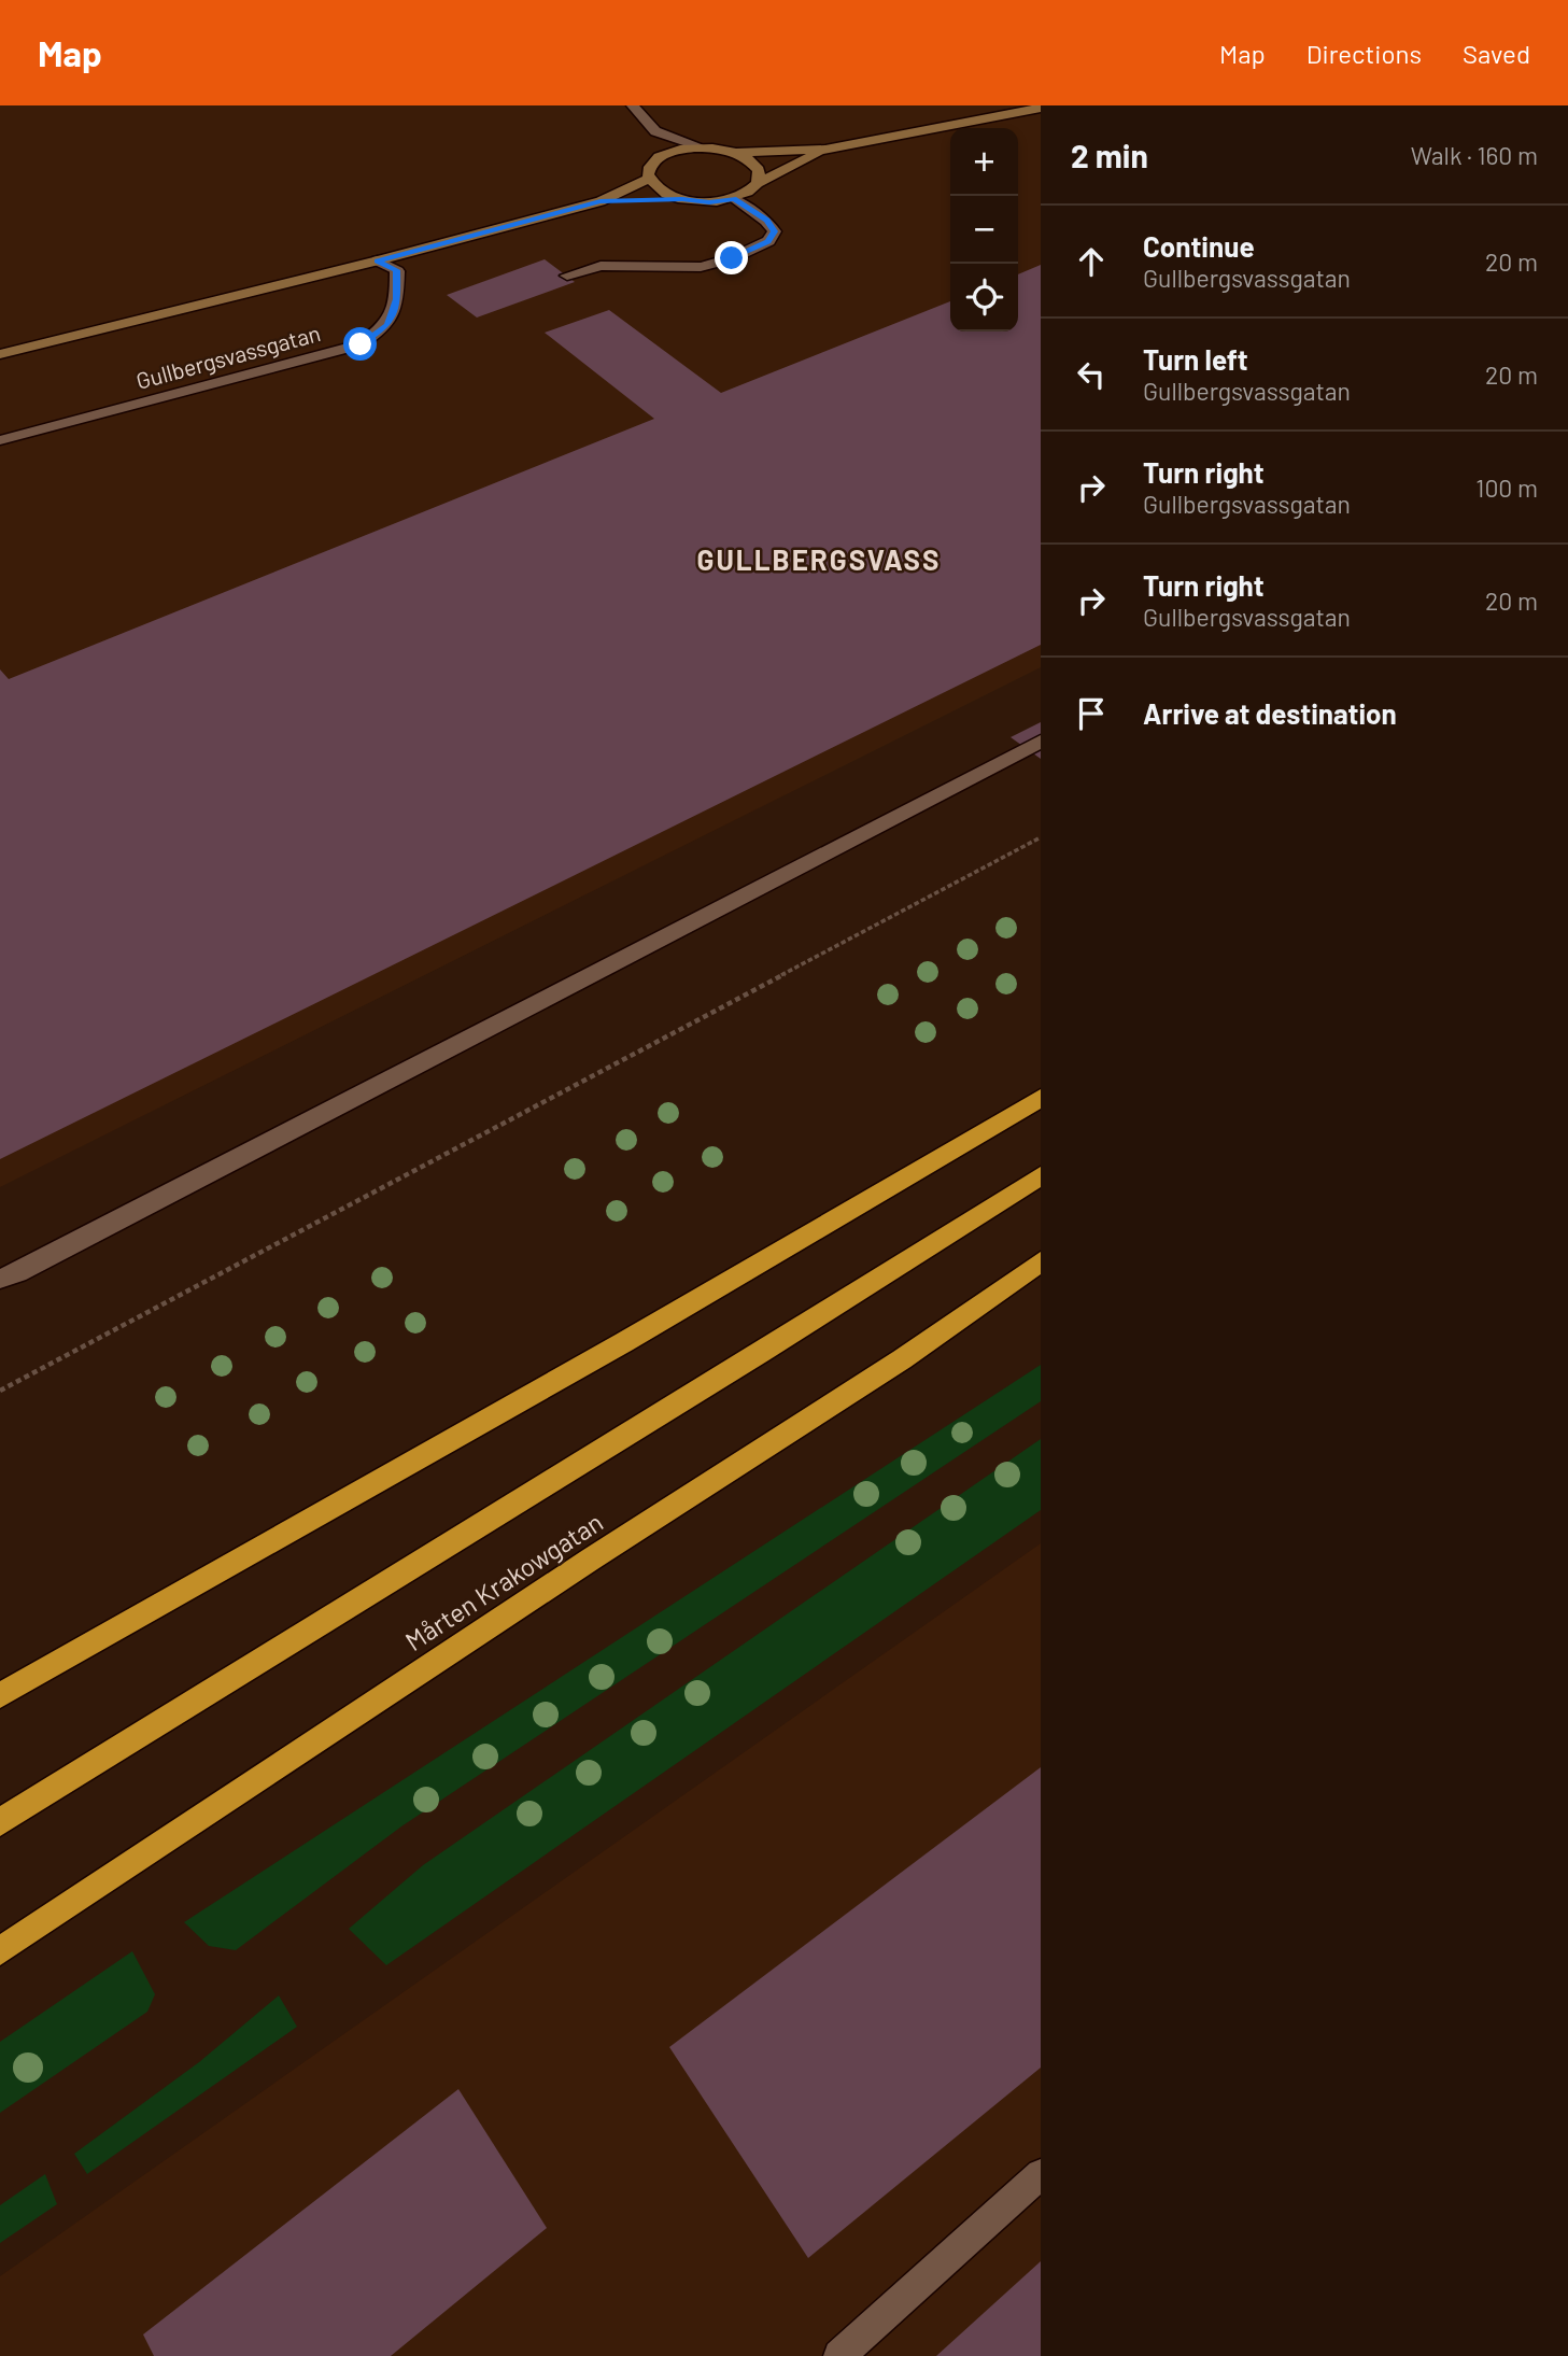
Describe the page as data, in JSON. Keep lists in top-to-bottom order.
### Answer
{
  "streets": {
    "highway": ["Mårten Krakowgatan"],
    "street": ["Gullbergsvassgatan"]
  },
  "districts": ["GULLBERGSVASS"],
  "page": {
    "header": "Map",
    "nav": ["Map", "Directions", "Saved"],
    "heading": ["2 min", "Walk · 160 m"],
    "map_buttons": ["+", "−"],
    "list": [
      ["Continue", "Gullbergsvassgatan", "20 m"],
      ["Turn left", "Gullbergsvassgatan", "20 m"],
      ["Turn right", "Gullbergsvassgatan", "100 m"],
      ["Turn right", "Gullbergsvassgatan", "20 m"],
      "Arrive at destination"
    ]
  }
}
